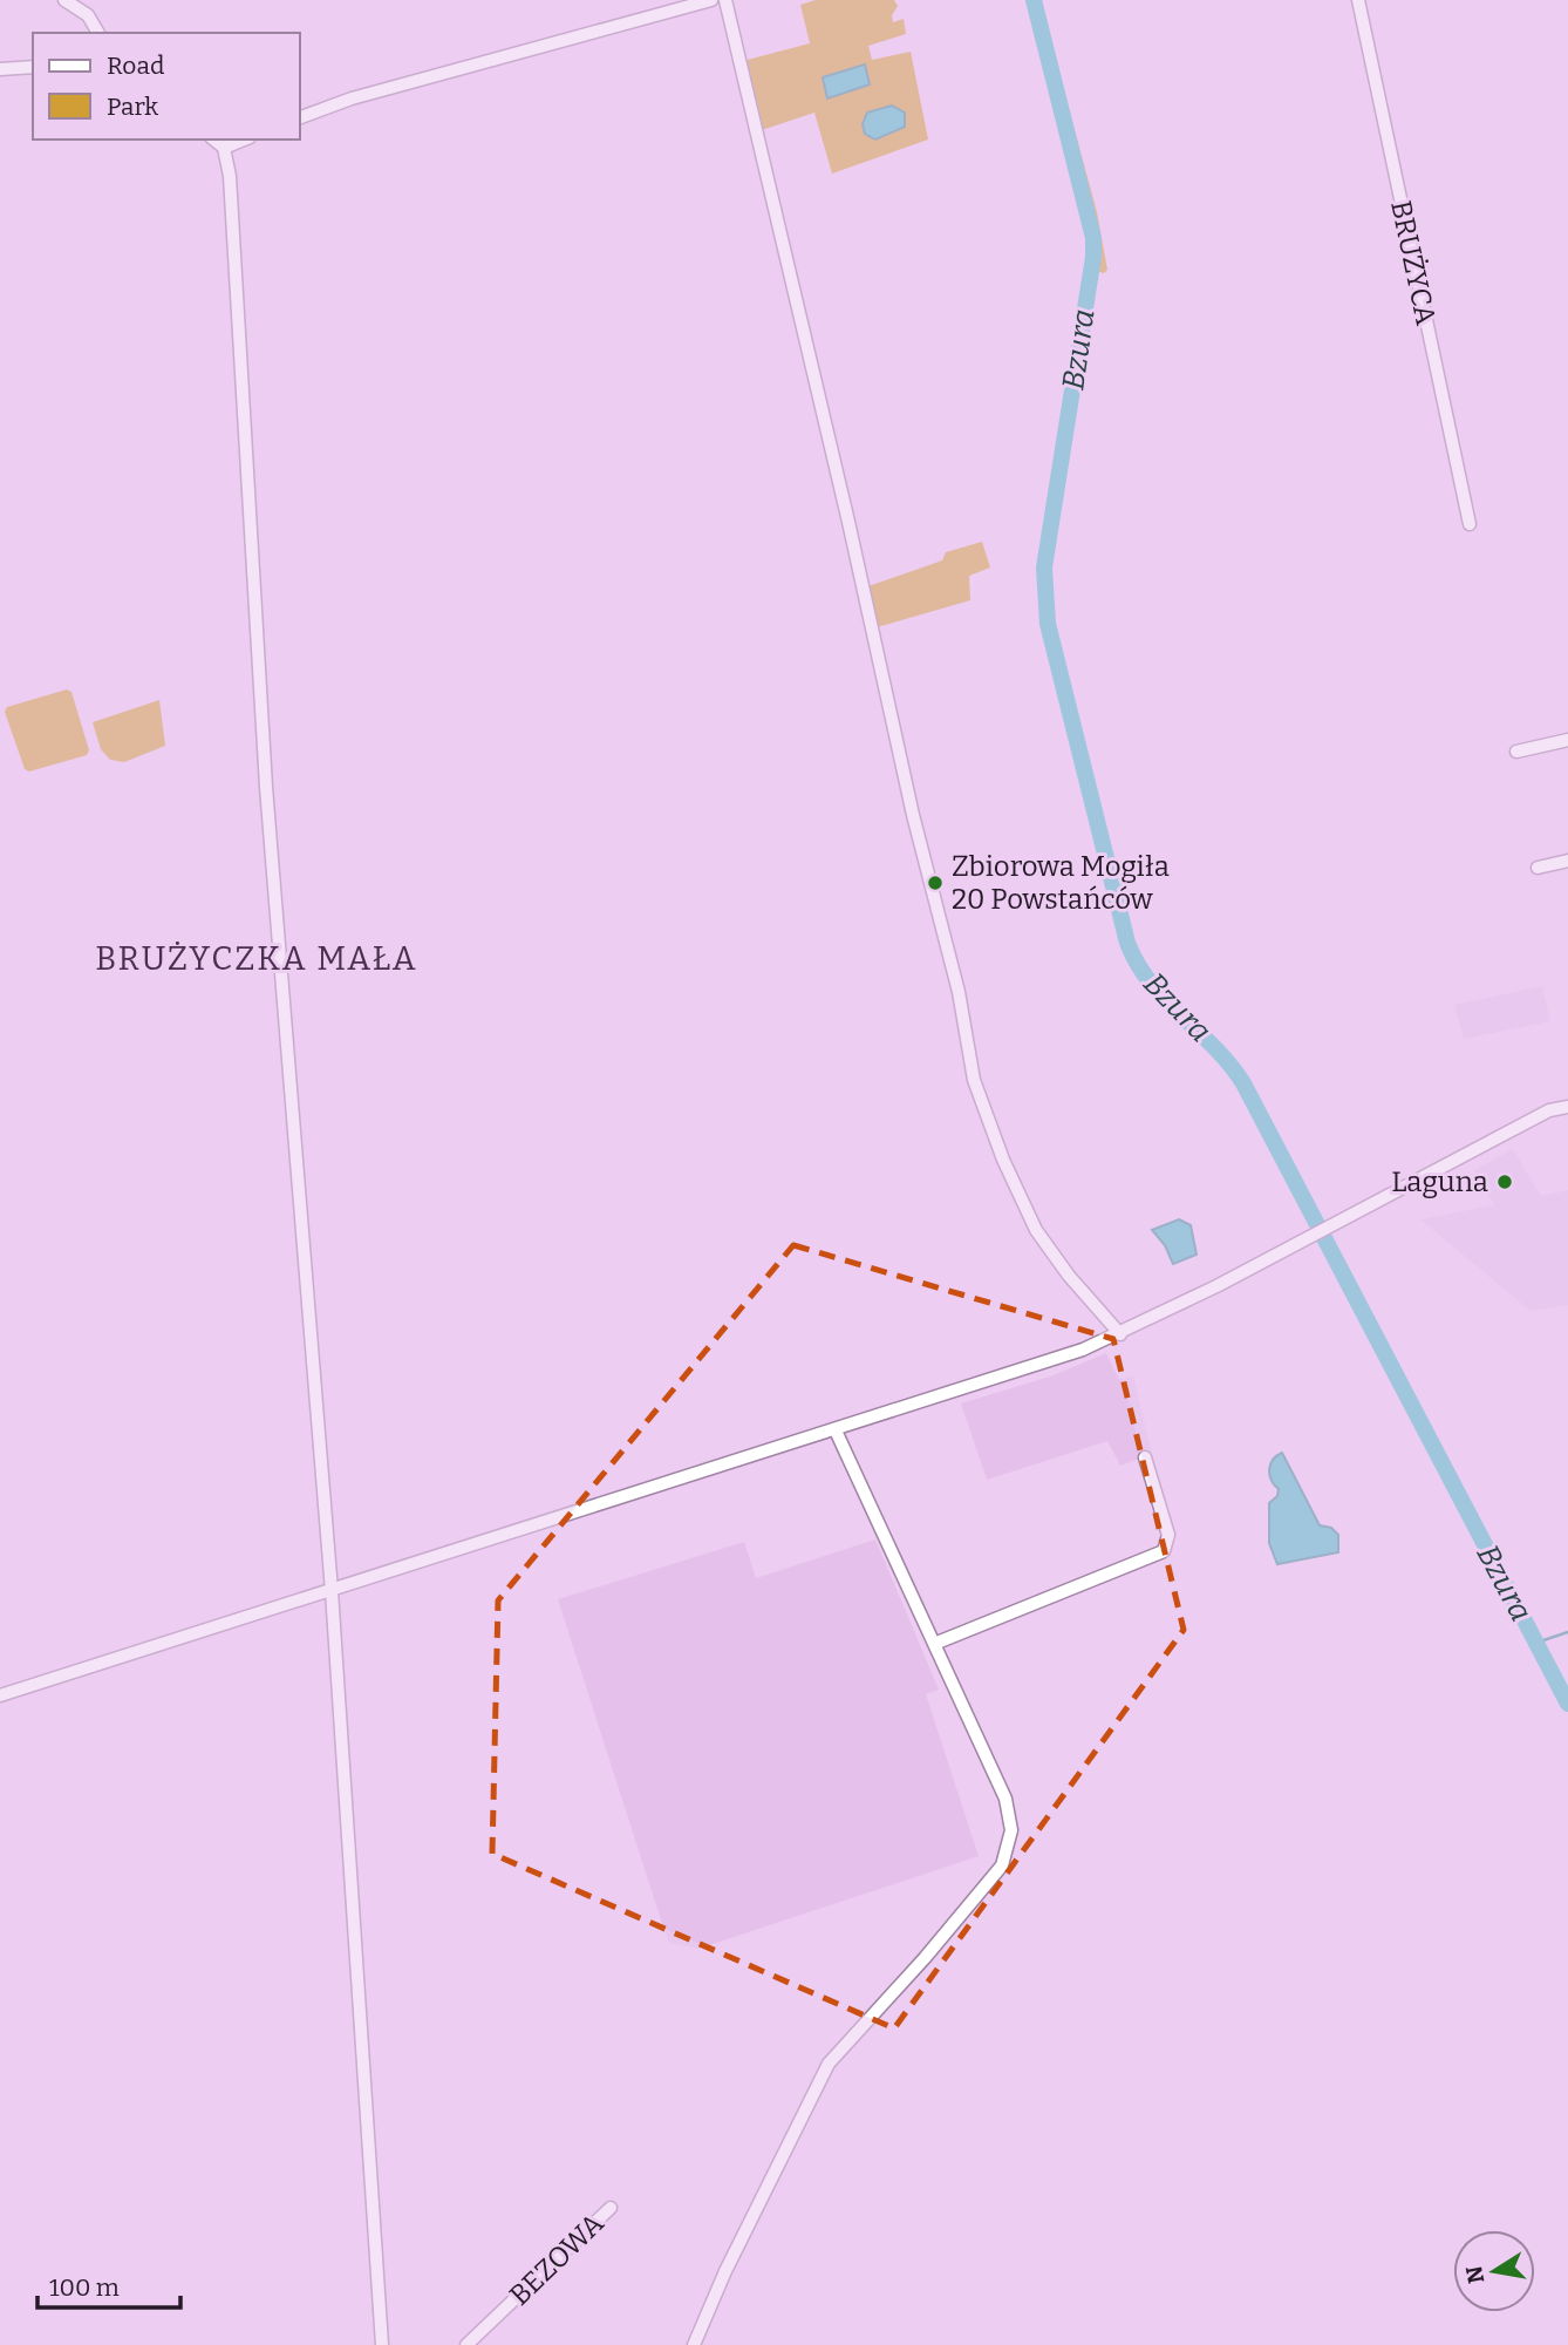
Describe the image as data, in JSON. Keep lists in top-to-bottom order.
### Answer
{
  "streets": {
    "street": ["BRUŻYCA", "BEZOWA"]
  },
  "districts": ["BRUŻYCZKA MAŁA"],
  "water": ["Bzura"],
  "places": ["Zbiorowa Mogiła 20 Powstańców", "Laguna"],
  "legend": ["Road", "Park"],
  "scale_bar": "100 m",
  "north": "left"
}
